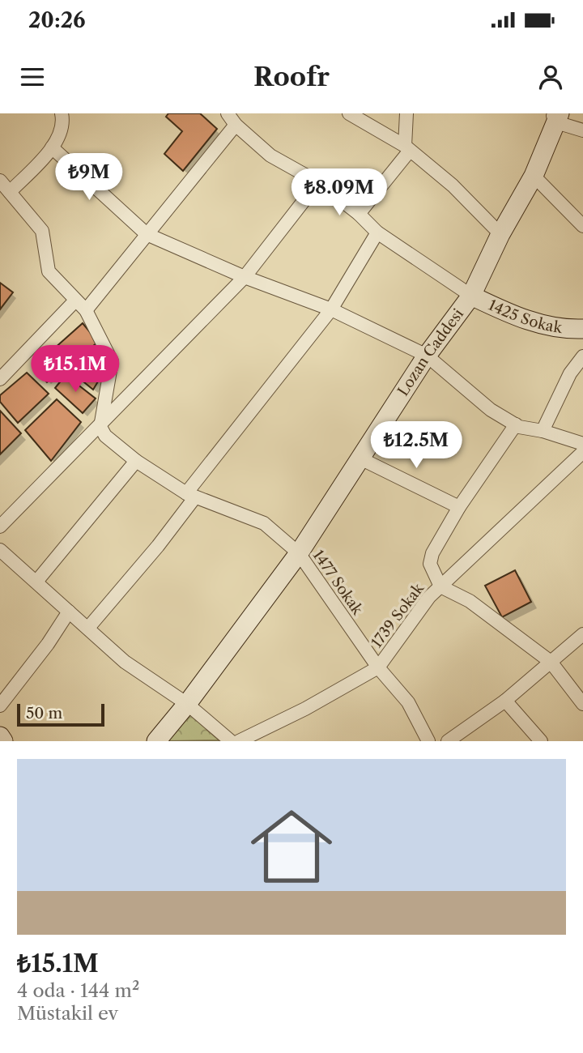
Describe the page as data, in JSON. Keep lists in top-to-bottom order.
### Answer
{
  "streets": {
    "main road": ["1425 Sokak", "Lozan Caddesi"],
    "street": ["1477 Sokak", "1739 Sokak"]
  },
  "crossings": [
    ["1425 Sokak", "Lozan Caddesi"],
    ["Lozan Caddesi", "1477 Sokak"],
    ["1477 Sokak", "1739 Sokak"]
  ],
  "scale_bar": "50 m",
  "page": {
    "status": "20:26",
    "header": "Roofr",
    "price": [
      "₺9M",
      "₺8.09M",
      "₺15.1M",
      "₺12.5M"
    ],
    "scale": "50 m",
    "list": [
      {
        "name": "₺15.1M",
        "note": "4 oda · 144 m² · Müstakil ev"
      }
    ]
  }
}
